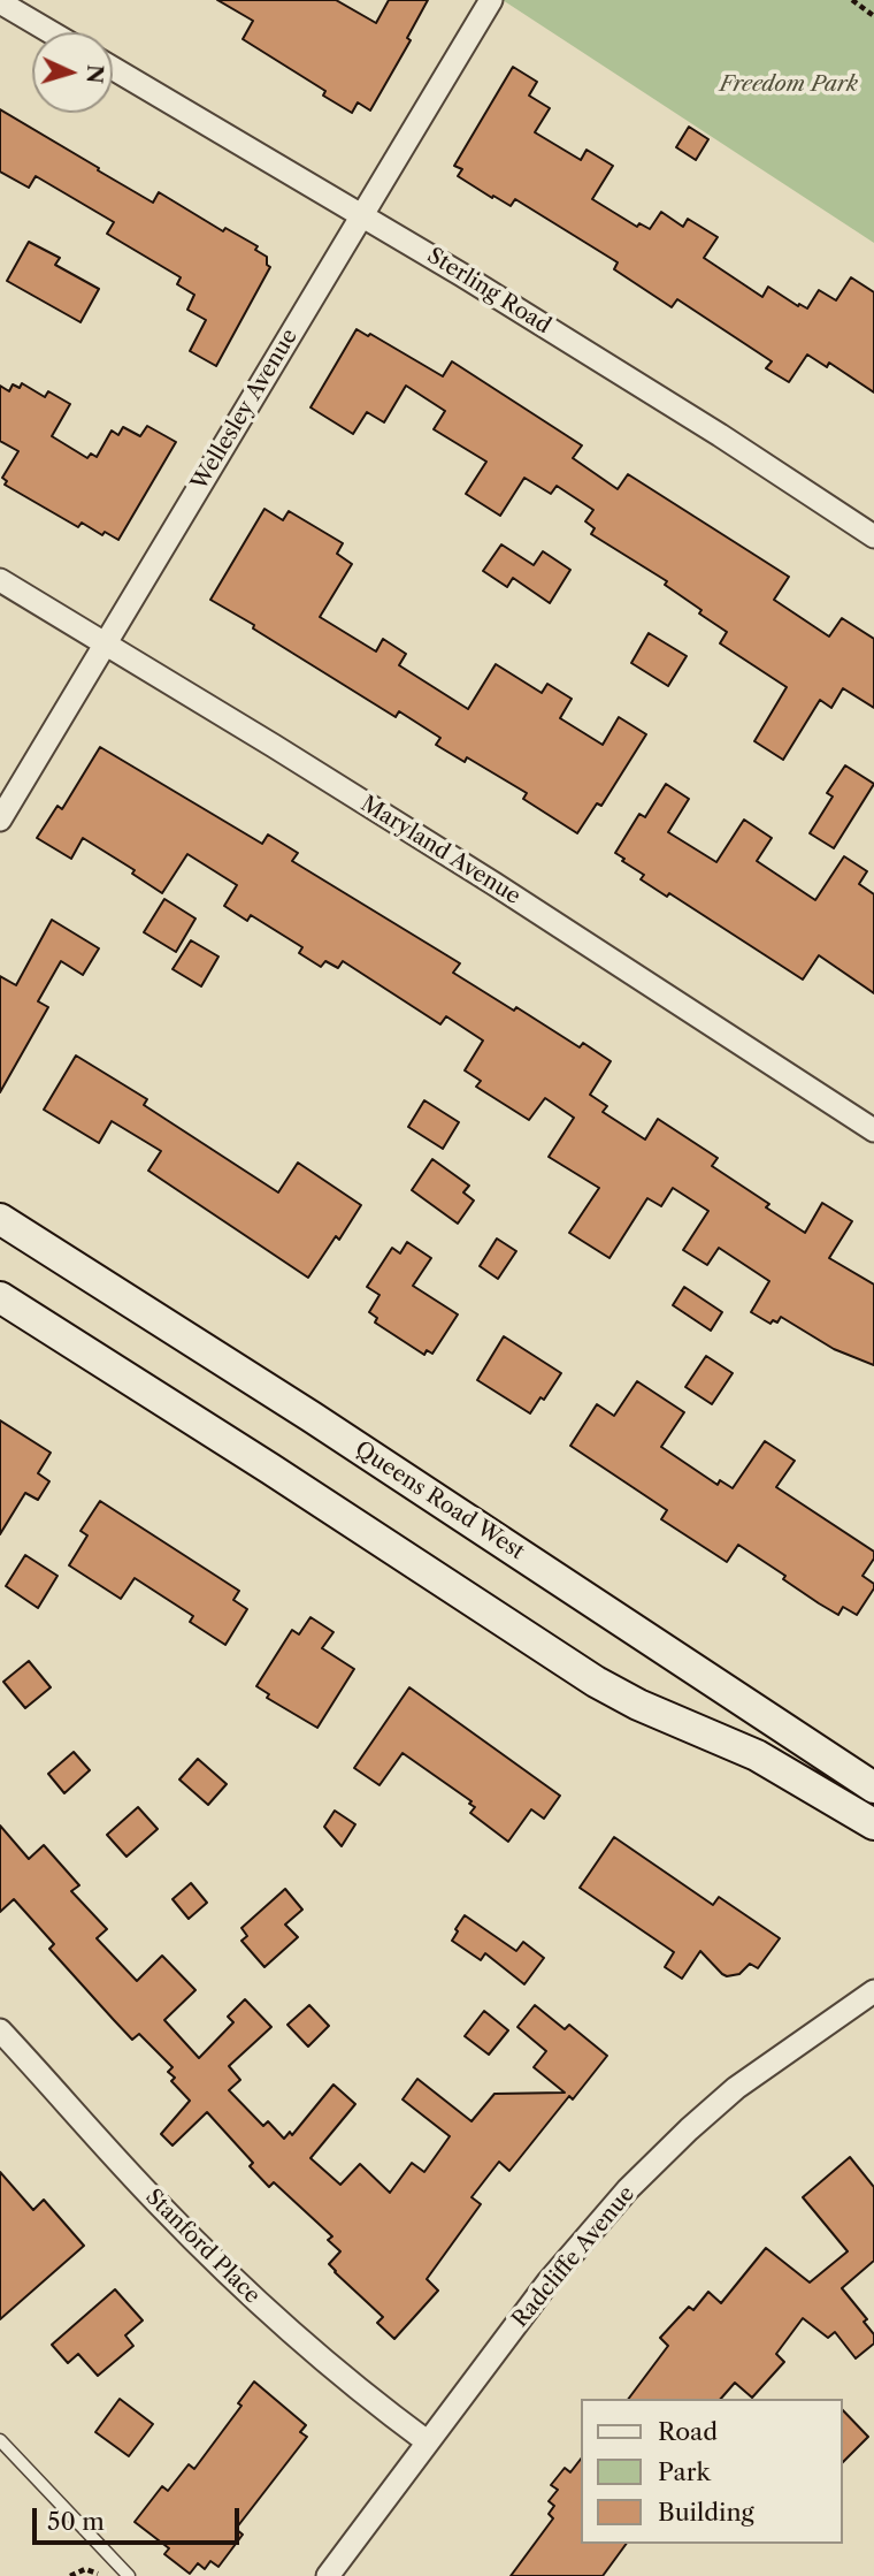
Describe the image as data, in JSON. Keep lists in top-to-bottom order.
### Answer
{
  "streets": {
    "street": [
      "Sterling Road",
      "Wellesley Avenue",
      "Maryland Avenue",
      "Queens Road West",
      "Stanford Place",
      "Radcliffe Avenue"
    ]
  },
  "crossings": [
    ["Sterling Road", "Wellesley Avenue"],
    ["Wellesley Avenue", "Maryland Avenue"],
    ["Stanford Place", "Radcliffe Avenue"]
  ],
  "parks": ["Freedom Park"],
  "legend": ["Road", "Park", "Building"],
  "scale_bar": "50 m",
  "north": "right"
}
